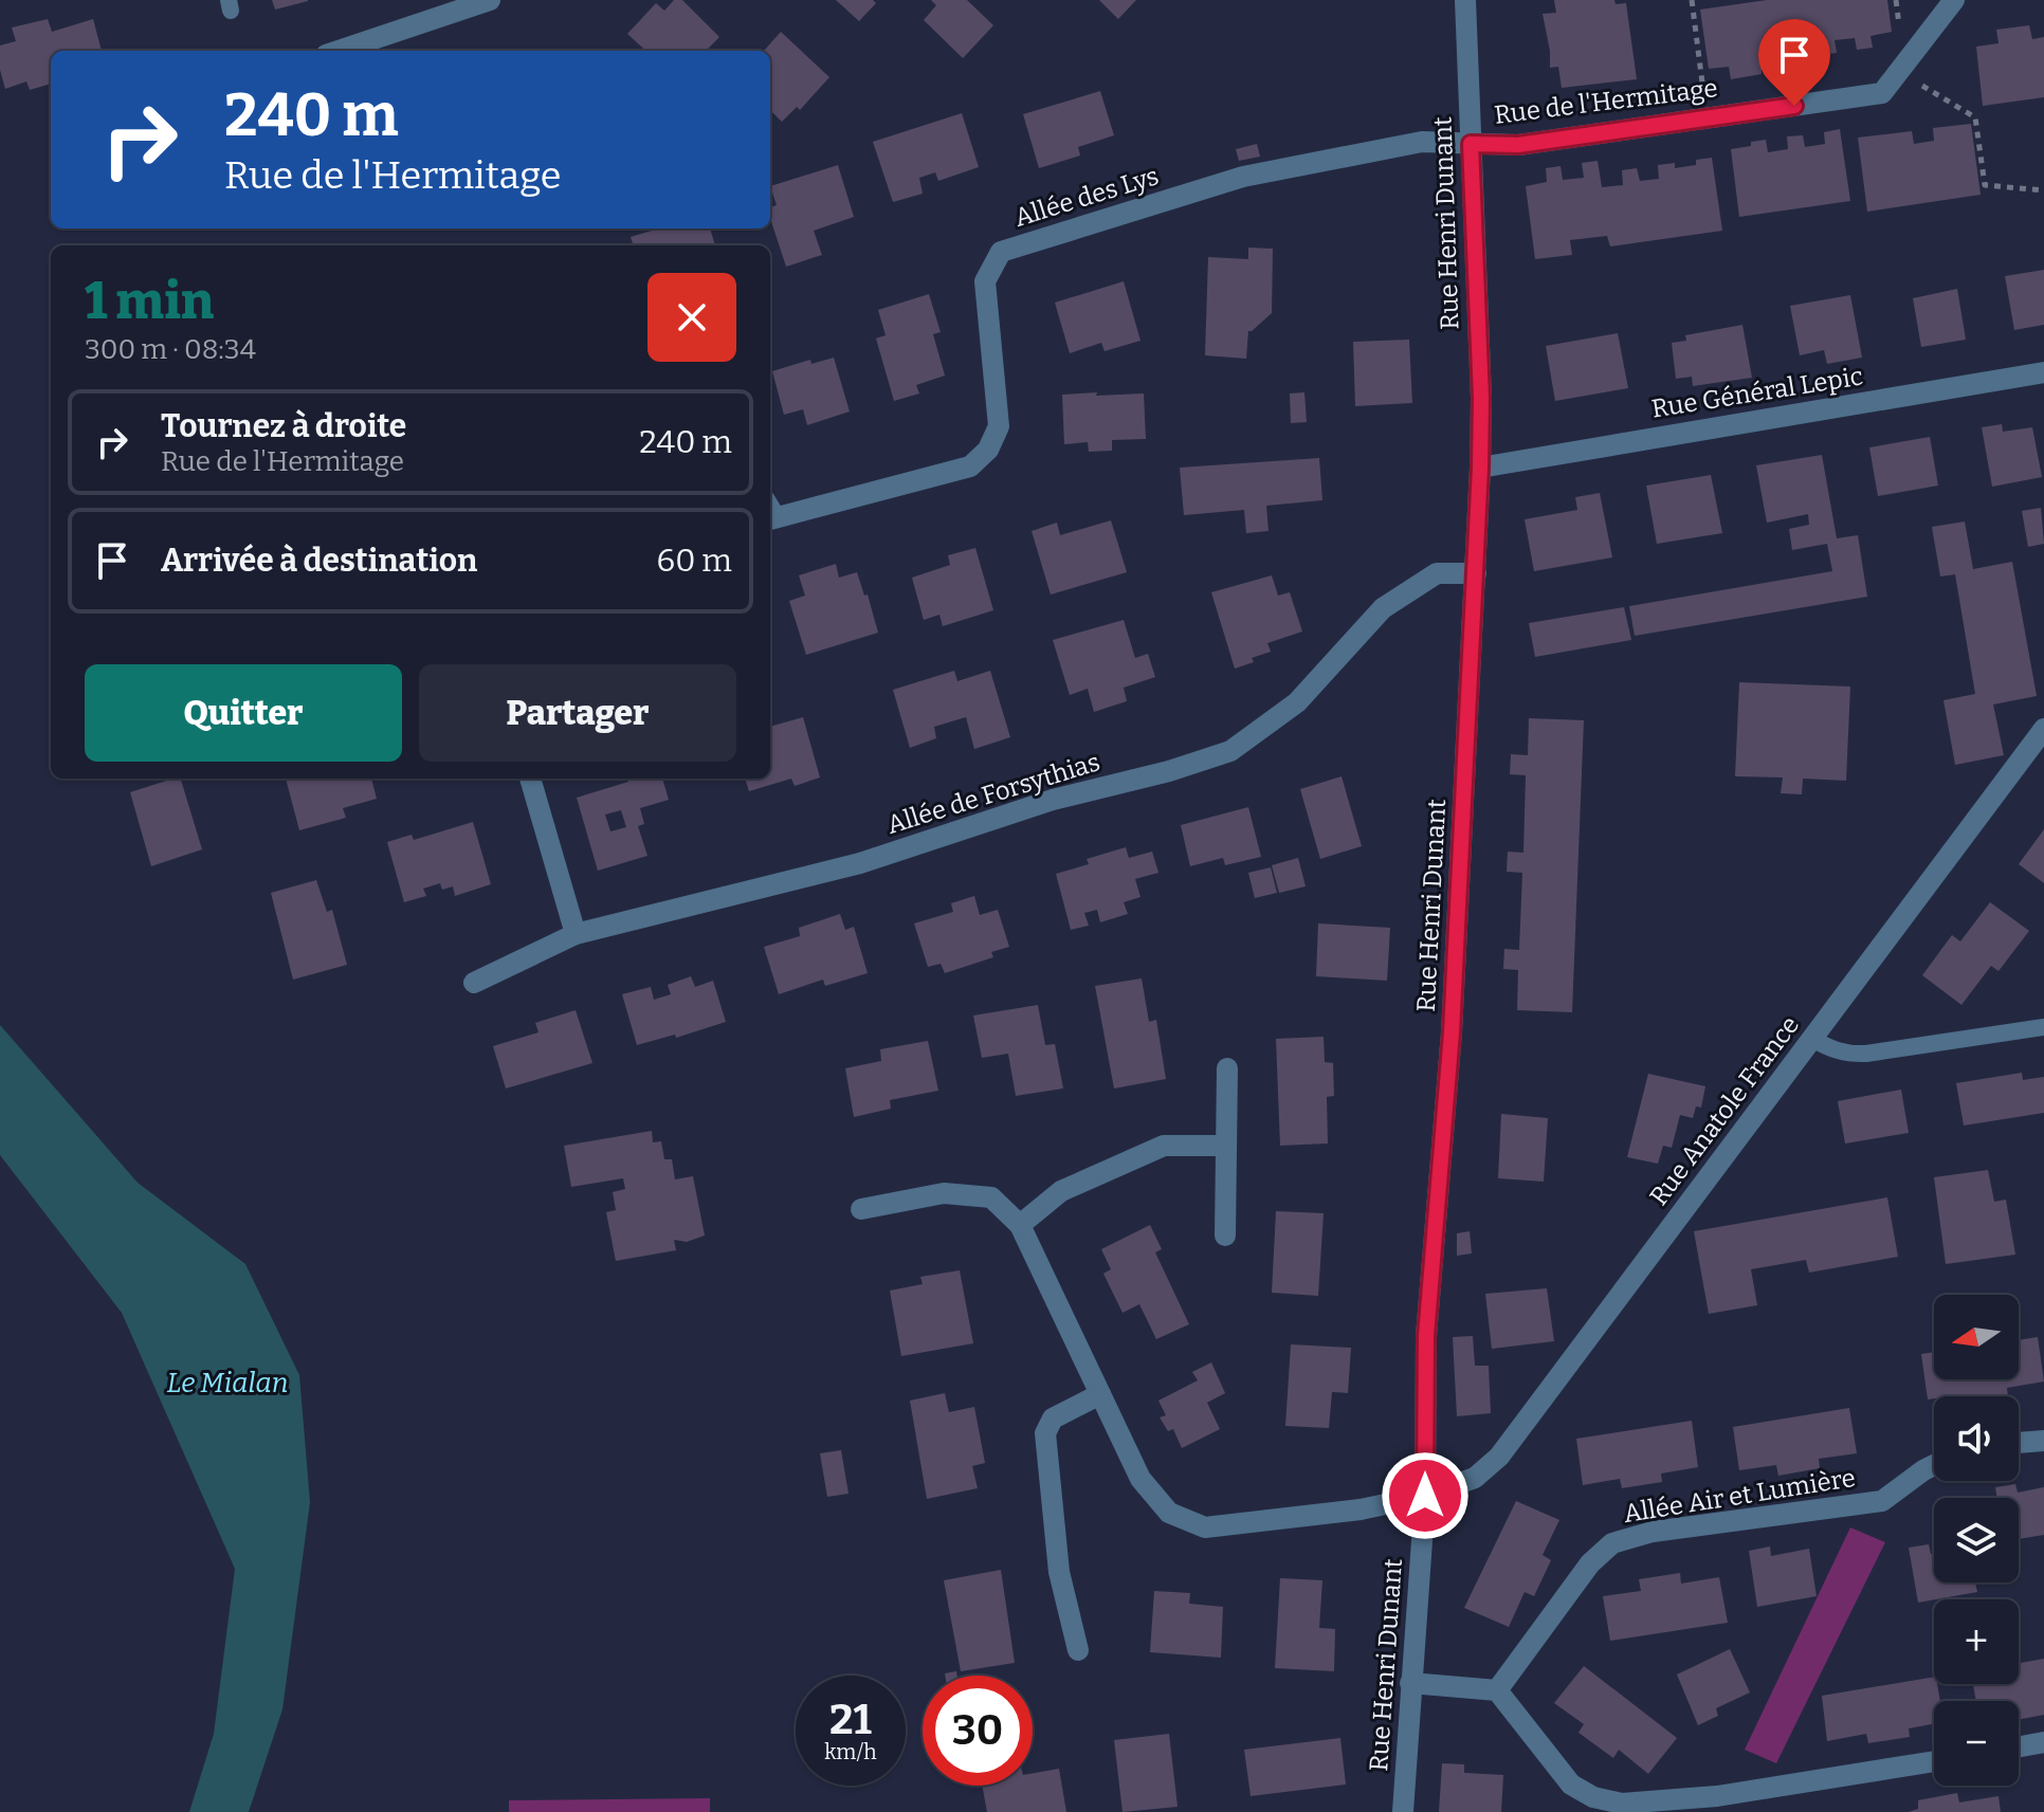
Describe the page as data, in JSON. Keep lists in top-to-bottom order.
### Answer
{
  "streets": {
    "street": [
      "Rue de l'Hermitage",
      "Allée des Lys",
      "Rue Henri Dunant",
      "Rue Général Lepic",
      "Allée de Forsythias",
      "Rue Anatole France",
      "Allée Air et Lumière"
    ]
  },
  "crossings": [
    ["Rue de l'Hermitage", "Allée des Lys"],
    ["Rue de l'Hermitage", "Rue Henri Dunant"],
    ["Allée des Lys", "Rue Henri Dunant"],
    ["Rue Henri Dunant", "Rue Général Lepic"],
    ["Rue Henri Dunant", "Allée de Forsythias"],
    ["Rue Henri Dunant", "Rue Anatole France"]
  ],
  "water": ["Le Mialan"],
  "north": "left",
  "page": {
    "turn": ["240 m", "Rue de l'Hermitage"],
    "heading": ["1 min", "300 m · 08:34"],
    "list": [
      {
        "name": "Tournez à droite",
        "note": "Rue de l'Hermitage",
        "value": "240 m"
      },
      {
        "name": "Arrivée à destination",
        "value": "60 m"
      }
    ],
    "buttons": ["Quitter", "Partager"],
    "map_buttons": ["+", "−"],
    "speed": "21 km/h",
    "limit": "30"
  }
}
